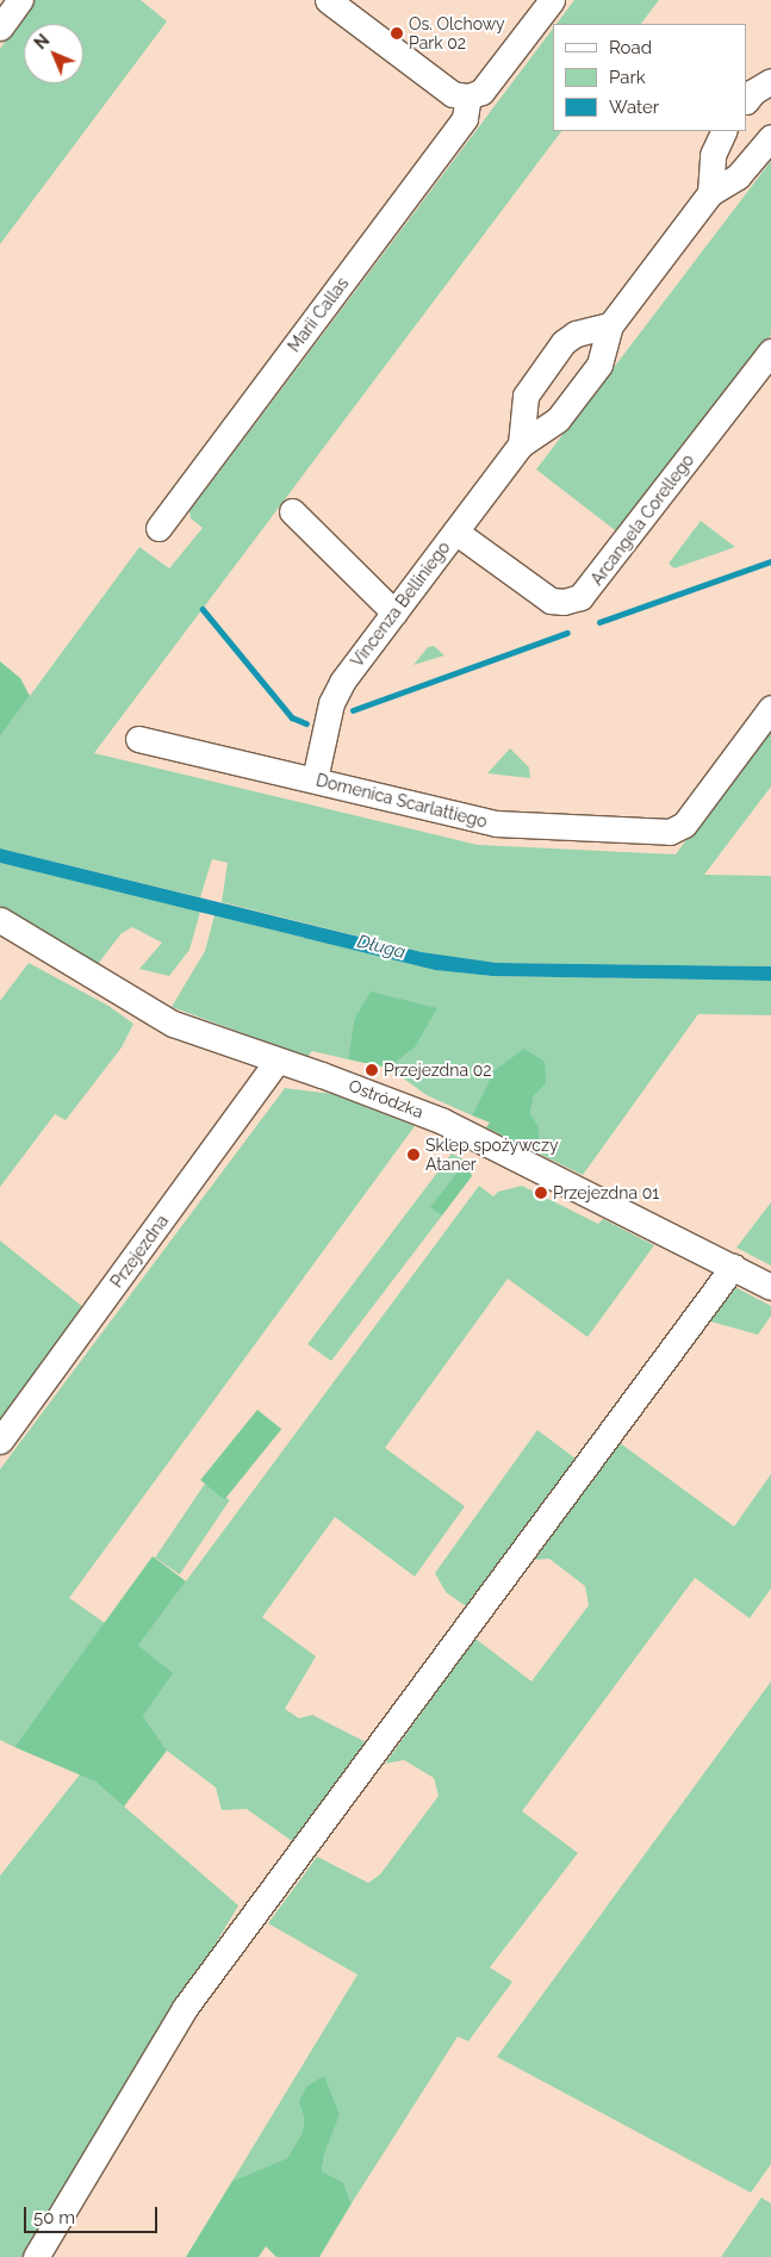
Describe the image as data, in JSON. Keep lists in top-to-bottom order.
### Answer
{
  "streets": {
    "street": [
      "Marii Callas",
      "Arcangela Corellego",
      "Vincenza Belliniego",
      "Domenica Scarlattiego",
      "Ostródzka",
      "Przejezdna"
    ]
  },
  "crossings": [
    ["Arcangela Corellego", "Vincenza Belliniego"],
    ["Vincenza Belliniego", "Domenica Scarlattiego"],
    ["Ostródzka", "Przejezdna"]
  ],
  "water": ["Długa"],
  "places": [
    "Os. Olchowy Park 02",
    "Przejezdna 02",
    "Sklep spożywczy Ataner",
    "Przejezdna 01"
  ],
  "legend": ["Road", "Park", "Water"],
  "scale_bar": "50 m",
  "north": "top left"
}
